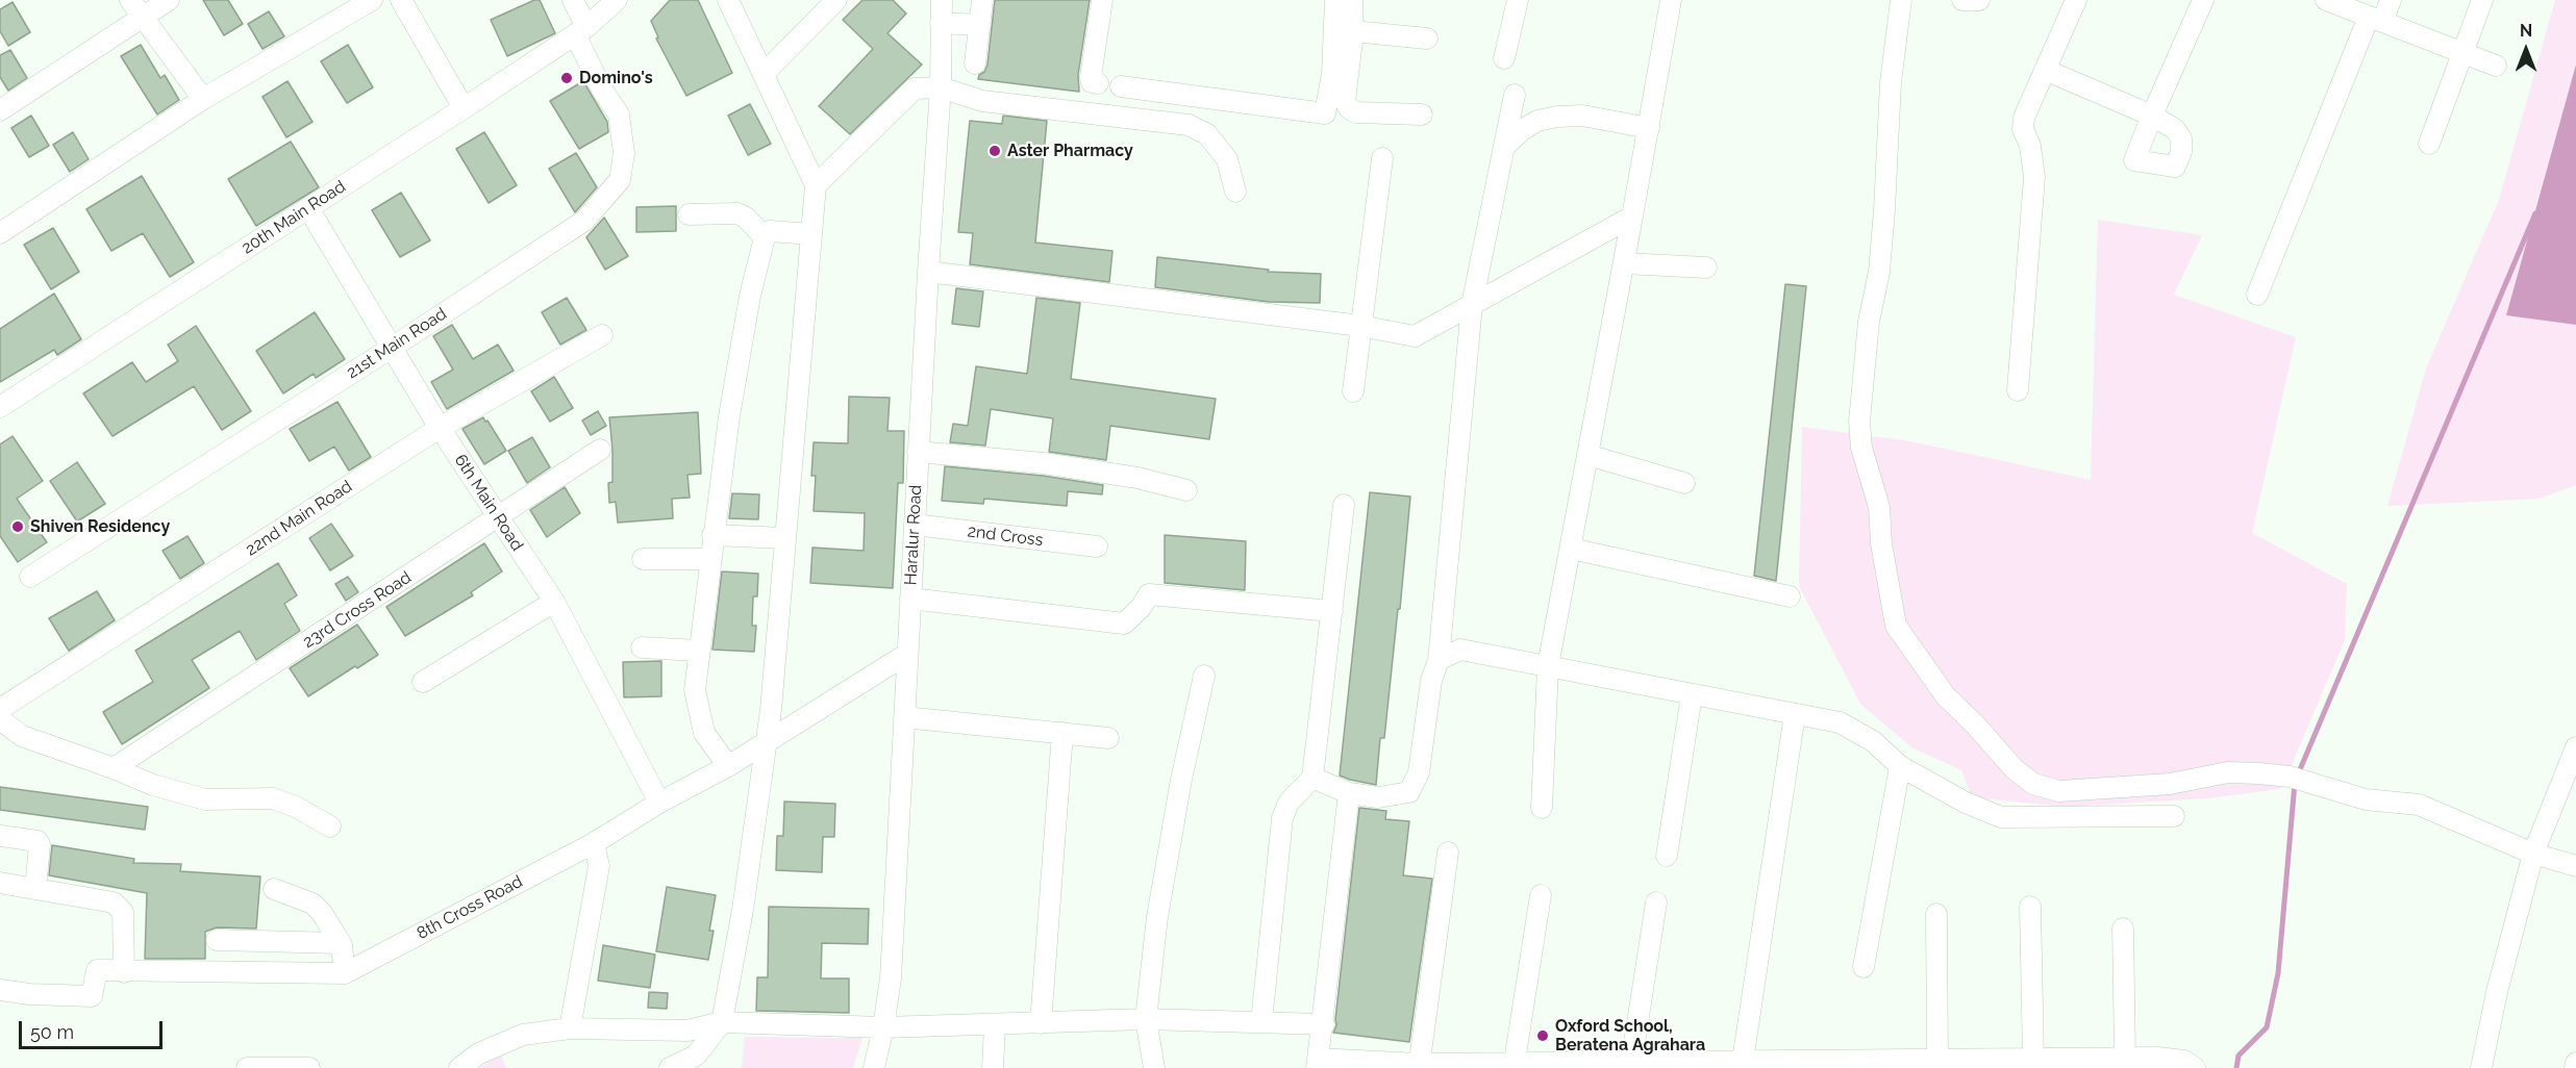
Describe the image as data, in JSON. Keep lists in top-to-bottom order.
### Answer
{
  "streets": {
    "street": [
      "20th Main Road",
      "21st Main Road",
      "6th Main Road",
      "22nd Main Road",
      "Haralur Road",
      "2nd Cross",
      "23rd Cross Road",
      "8th Cross Road"
    ]
  },
  "crossings": [
    ["20th Main Road", "21st Main Road"],
    ["20th Main Road", "6th Main Road"],
    ["21st Main Road", "6th Main Road"],
    ["6th Main Road", "22nd Main Road"],
    ["6th Main Road", "23rd Cross Road"],
    ["6th Main Road", "8th Cross Road"],
    ["Haralur Road", "2nd Cross"],
    ["Haralur Road", "8th Cross Road"]
  ],
  "places": [
    "Domino's",
    "Aster Pharmacy",
    "Shiven Residency",
    "Oxford School, Beratena Agrahara"
  ],
  "scale_bar": "50 m",
  "north": "top"
}
